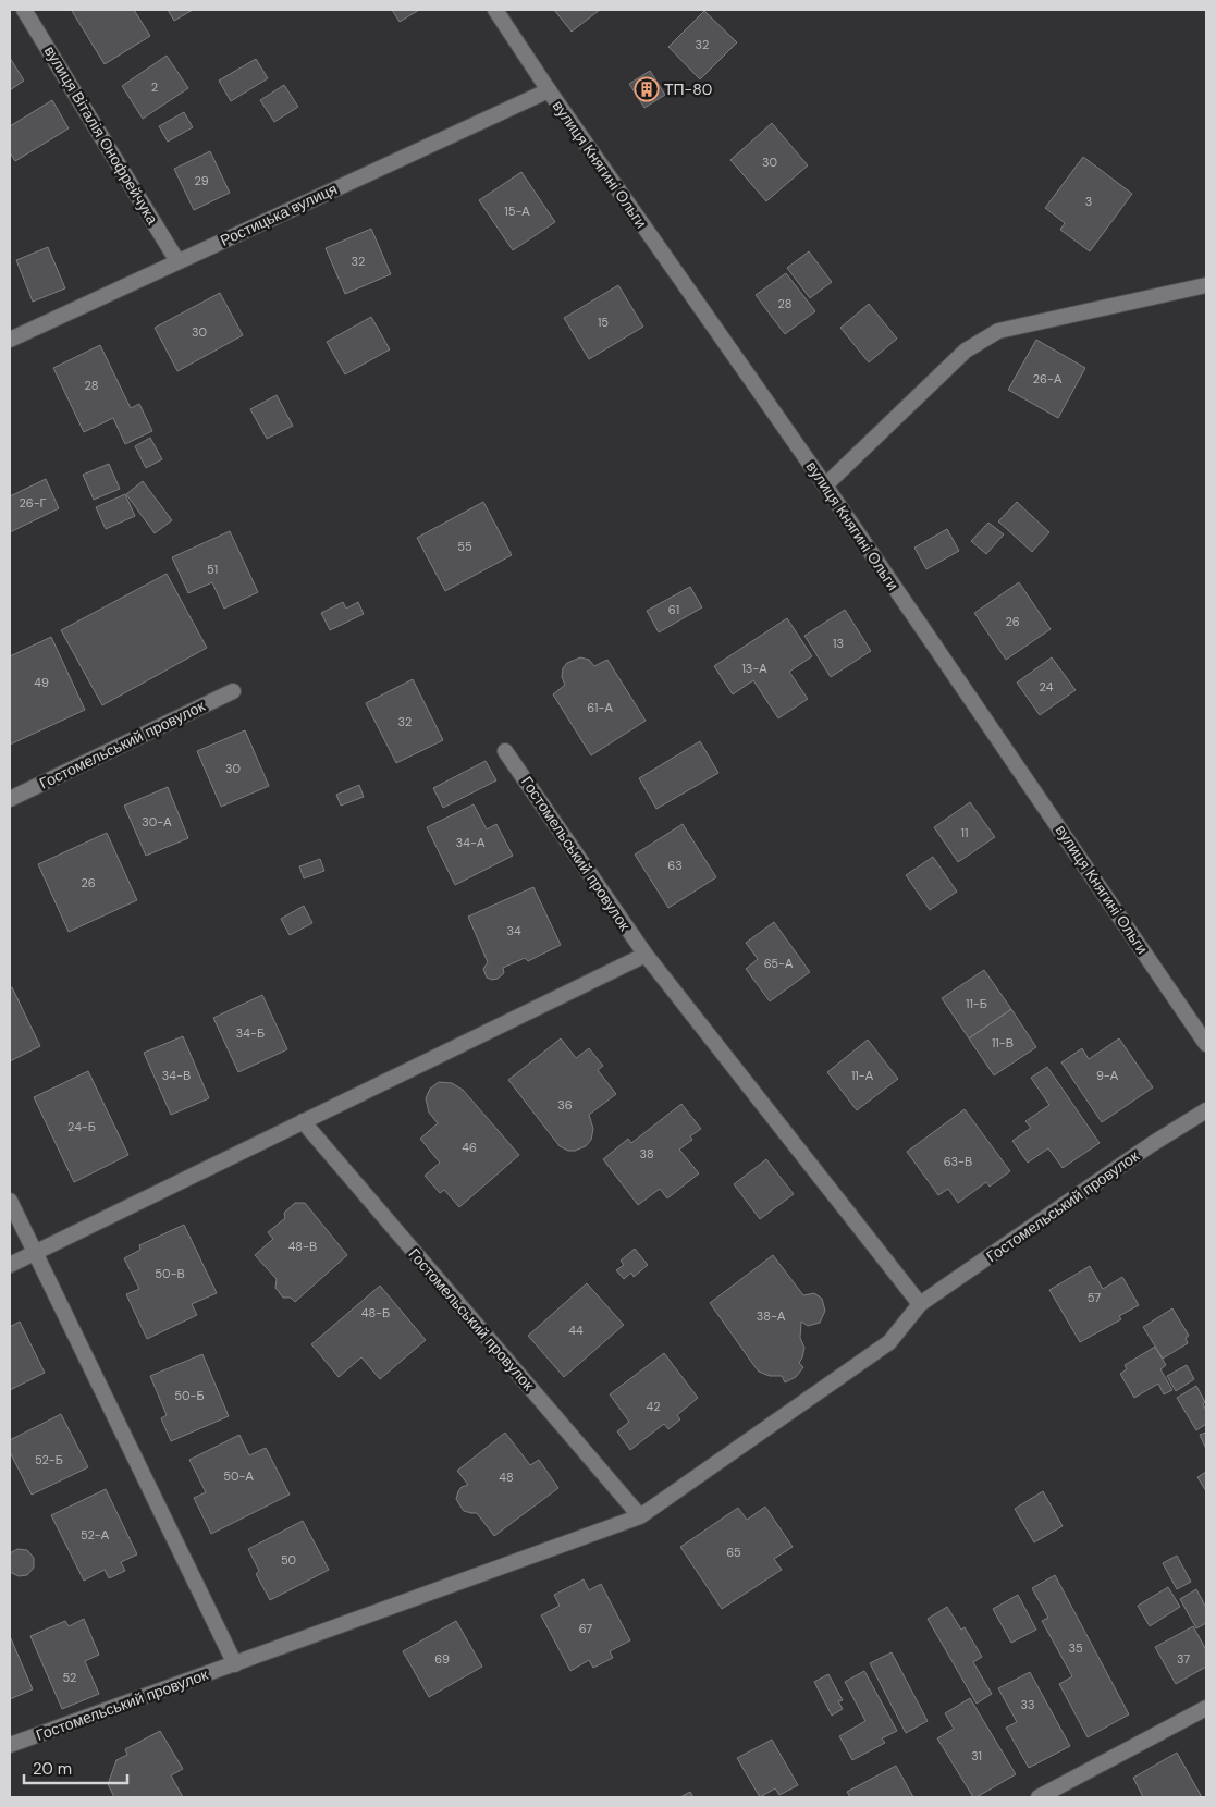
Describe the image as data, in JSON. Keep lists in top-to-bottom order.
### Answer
{
  "streets": {
    "street": [
      "вулиця Віталія Онофрейчука",
      "вулиця Княгині Ольги",
      "Ростицька вулиця",
      "Гостомельський провулок"
    ]
  },
  "crossings": [
    ["вулиця Віталія Онофрейчука", "Ростицька вулиця"],
    ["вулиця Княгині Ольги", "Ростицька вулиця"]
  ],
  "places": {
    "building": ["ТП-80"]
  },
  "house_numbers": [
    "32",
    "2",
    "30",
    "29",
    "3",
    "15-А",
    "32",
    "28",
    "15",
    "30",
    "26-А",
    "28",
    "26-Г",
    "55",
    "51",
    "61",
    "26",
    "13",
    "13-А",
    "49",
    "24",
    "61-А",
    "32",
    "30",
    "30-А",
    "11",
    "34-А",
    "63",
    "26",
    "34",
    "65-А",
    "11-Б",
    "34-Б",
    "11-В",
    "34-В",
    "11-А",
    "9-А",
    "36",
    "24-Б",
    "46",
    "38",
    "63-В",
    "48-В",
    "50-В",
    "57",
    "48-Б",
    "38-А",
    "44",
    "50-Б",
    "42",
    "52-Б",
    "50-А",
    "48",
    "52-А",
    "65",
    "50",
    "67",
    "35",
    "69",
    "37",
    "52",
    "33",
    "31"
  ],
  "scale_bar": "20 m"
}
